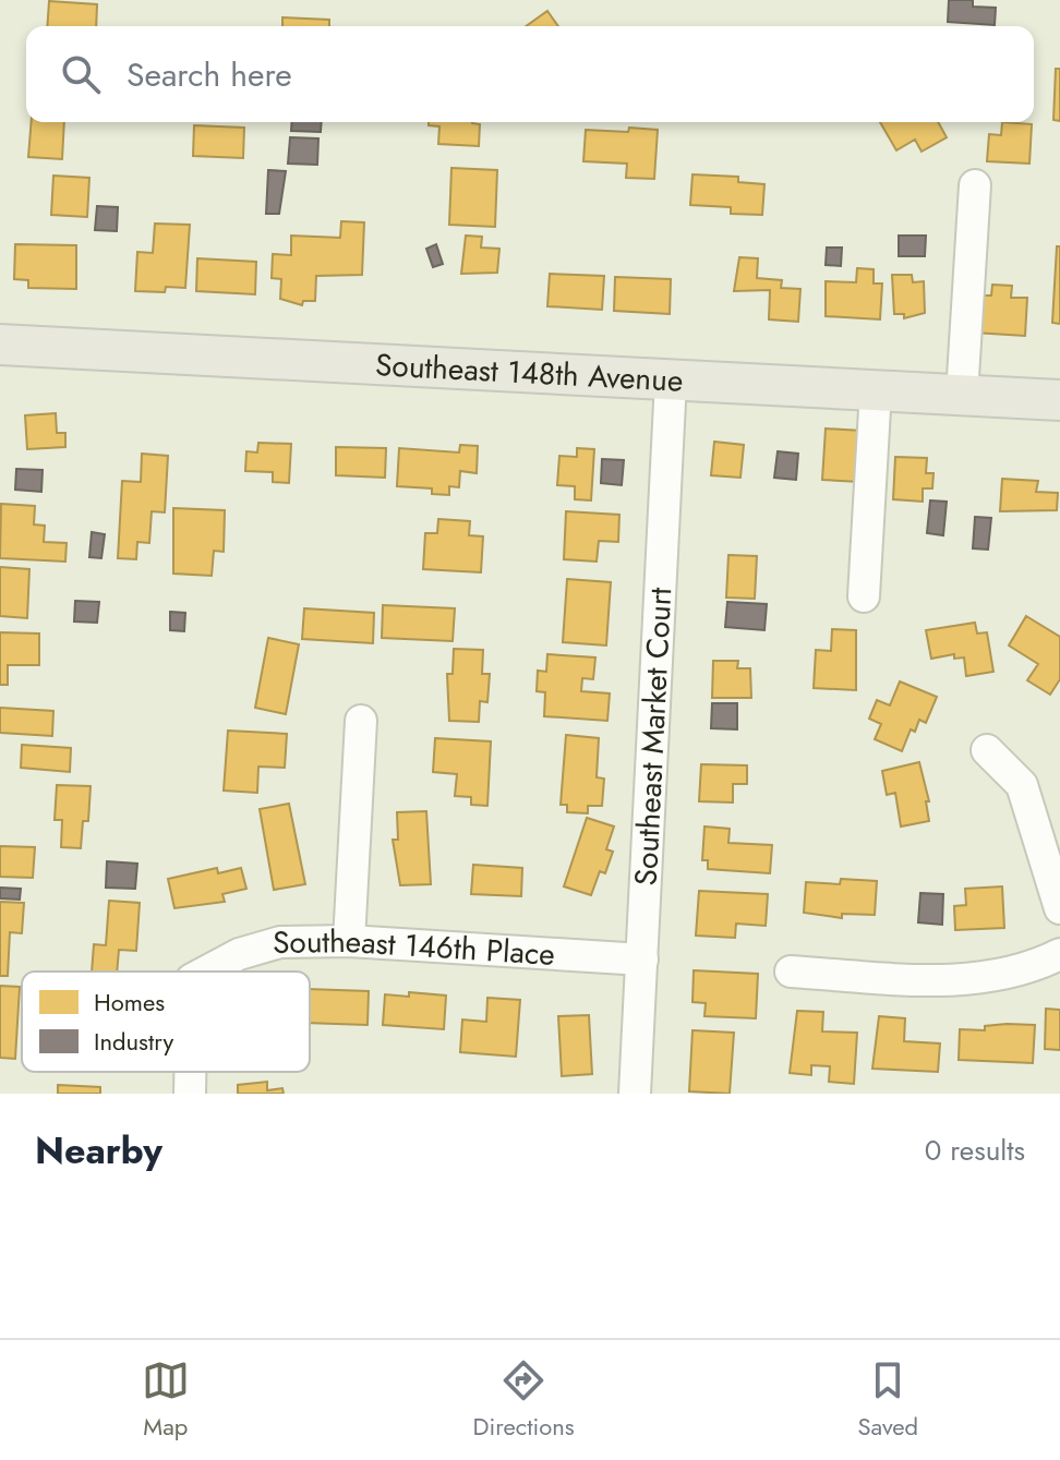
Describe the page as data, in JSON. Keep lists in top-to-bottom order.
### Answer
{
  "streets": {
    "main road": ["Southeast 148th Avenue"],
    "street": ["Southeast Market Court", "Southeast 146th Place"]
  },
  "crossings": [
    ["Southeast 148th Avenue", "Southeast Market Court"],
    ["Southeast Market Court", "Southeast 146th Place"]
  ],
  "legend": ["Homes", "Industry"],
  "page": {
    "search": "Search here",
    "heading": ["Nearby", "0 results"],
    "nav": ["Map", "Directions", "Saved"]
  }
}
